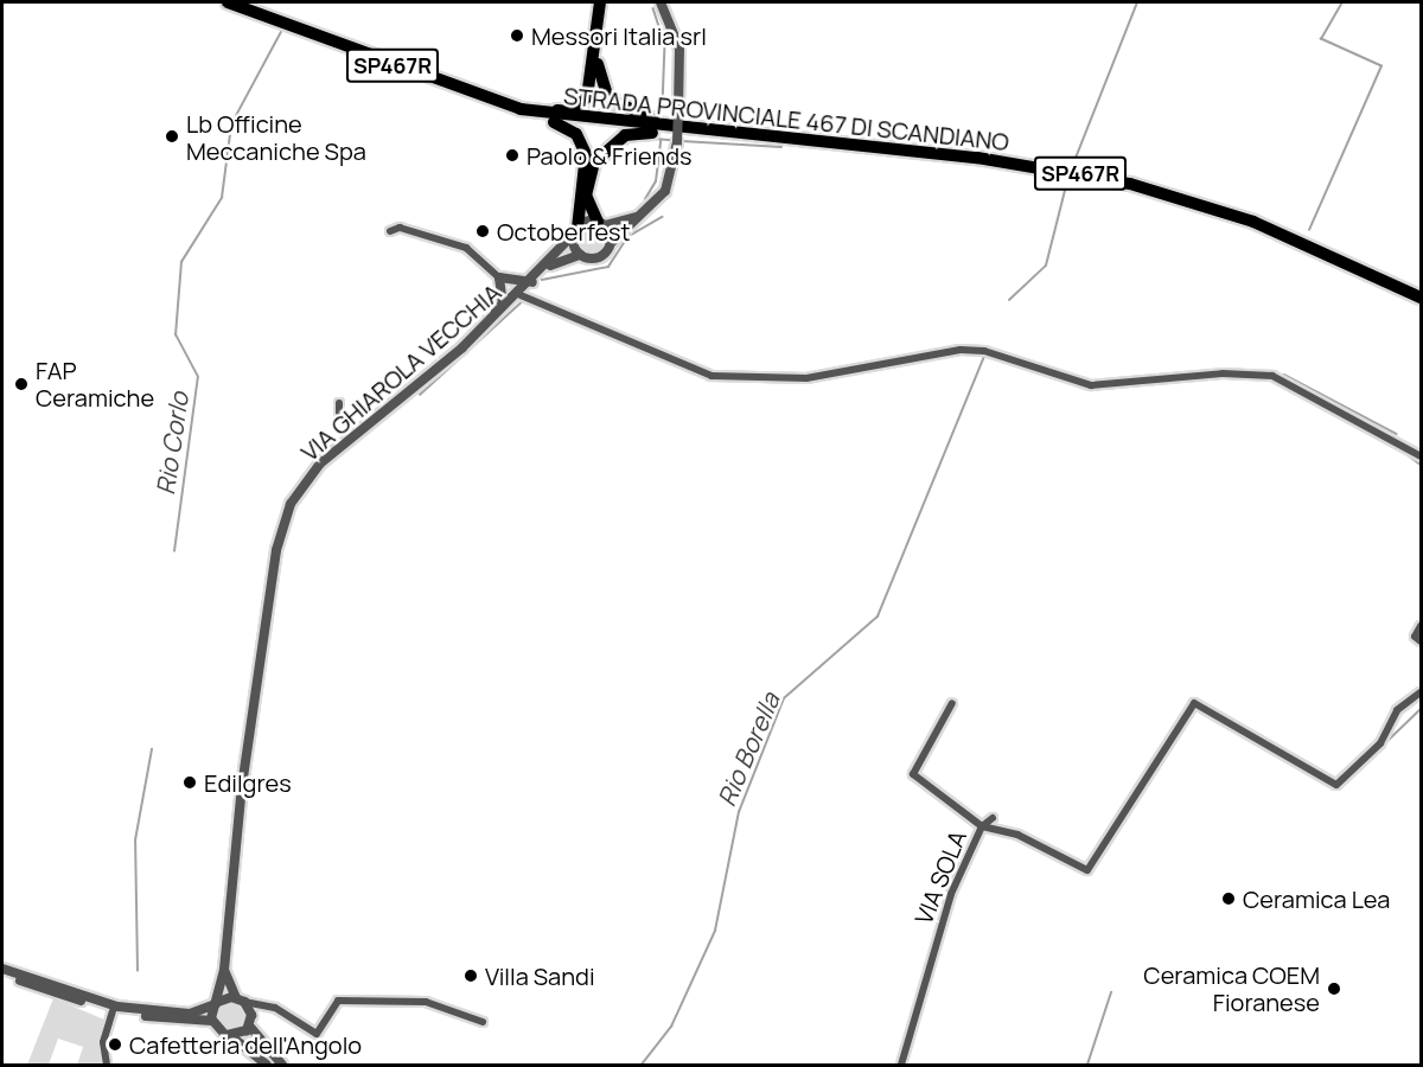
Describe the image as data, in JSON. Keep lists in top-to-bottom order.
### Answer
{
  "streets": {
    "highway": ["SP467R", "STRADA PROVINCIALE 467 DI SCANDIANO"],
    "street": ["VIA GHIAROLA VECCHIA", "VIA SOLA"]
  },
  "water": ["Rio Corlo", "Rio Borella"],
  "places": [
    "Messori Italia srl",
    "Lb Officine Meccaniche Spa",
    "Paolo & Friends",
    "Octoberfest",
    "FAP Ceramiche",
    "Edilgres",
    "Ceramica Lea",
    "Villa Sandi",
    "Ceramica COEM Fioranese",
    "Cafetteria dell'Angolo"
  ]
}
